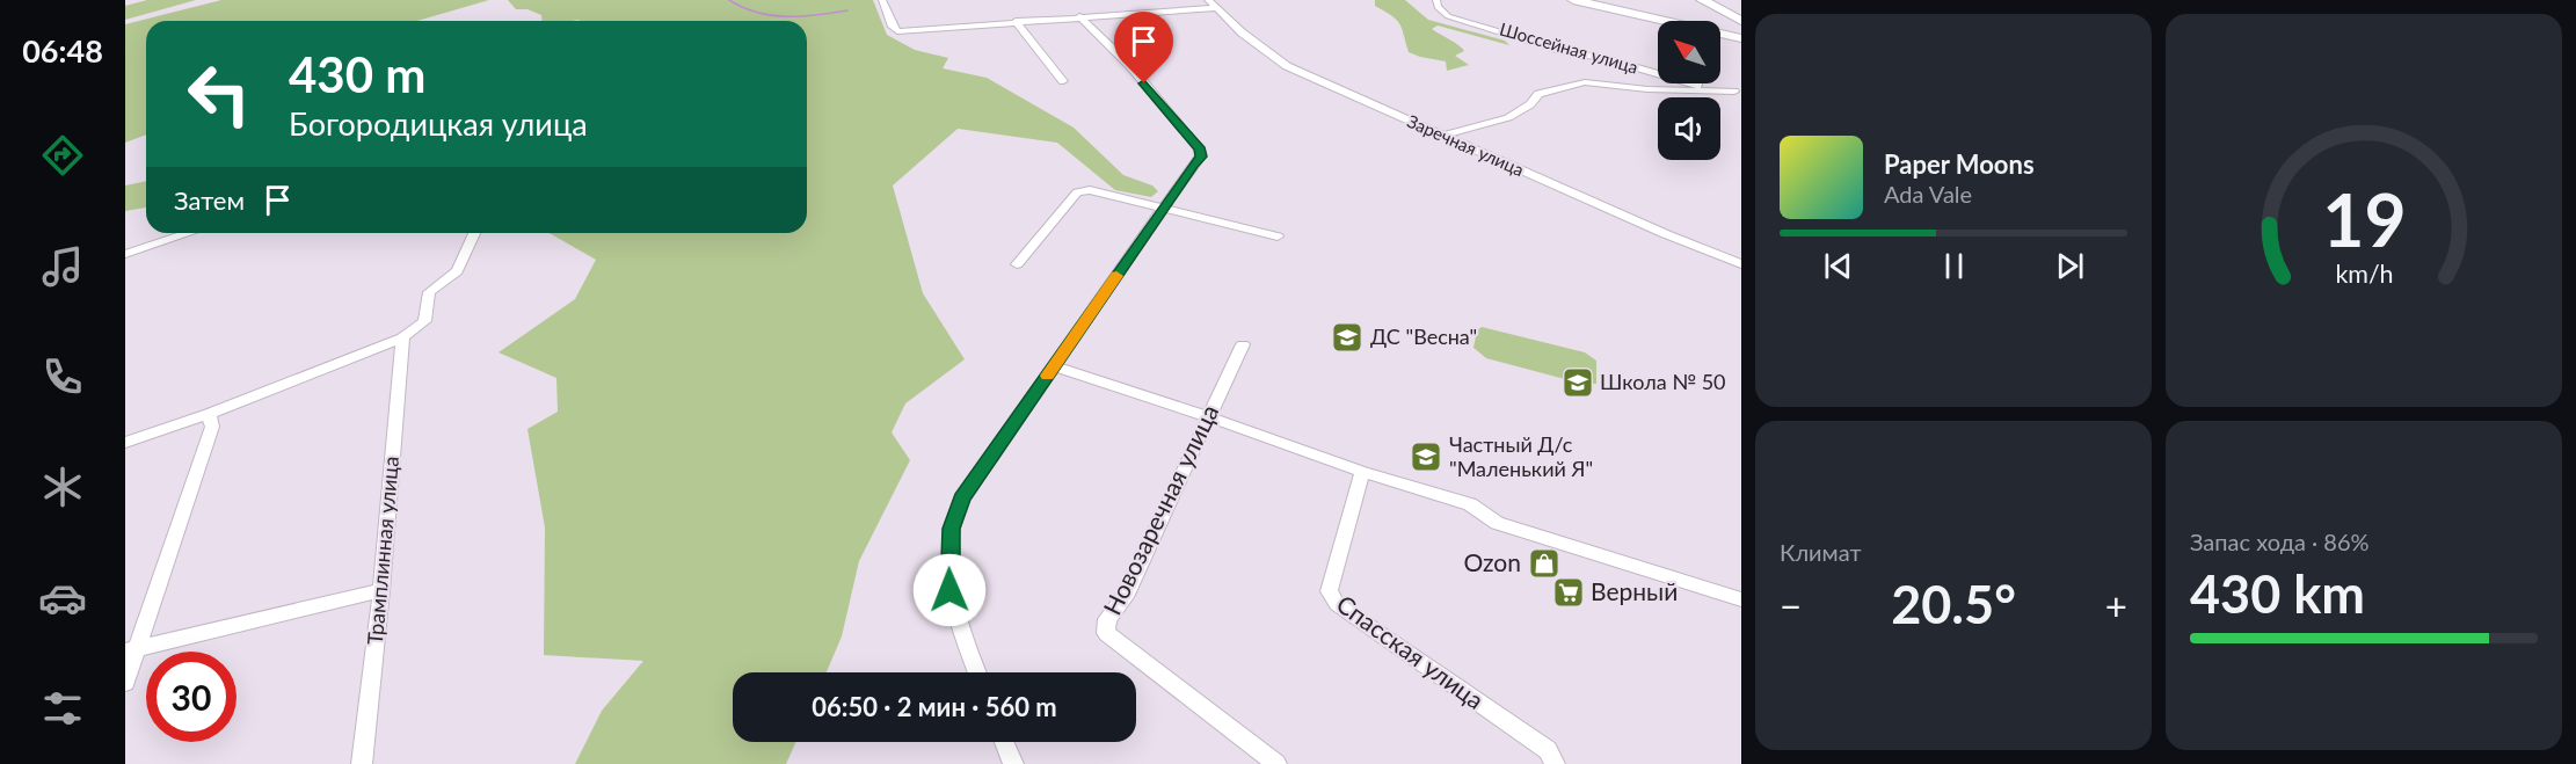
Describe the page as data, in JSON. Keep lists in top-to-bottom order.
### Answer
{
  "streets": {
    "street": [
      "Шоссейная улица",
      "Заречная улица",
      "Новозаречная улица",
      "Трамплинная улица",
      "Спасская улица"
    ]
  },
  "places": {
    "school or university": ["ДС \"Весна\"", "Школа № 50", "Частный Д/с \"Маленький Я\""],
    "shop": ["Ozon"],
    "supermarket": ["Верный"]
  },
  "north": "top left",
  "page": {
    "tabs": "06:48",
    "turn": ["430 m", "Богородицкая улица"],
    "song": ["Paper Moons", "Ada Vale"],
    "then": "Затем",
    "tile": [
      "Климат",
      ["Запас хода · 86%", "430 km"]
    ],
    "heat": ["−", "20.5°", "+"],
    "limit": "30",
    "trip": "06:50 · 2 мин · 560 m",
    "gauge": ["19", "km/h"]
  }
}
